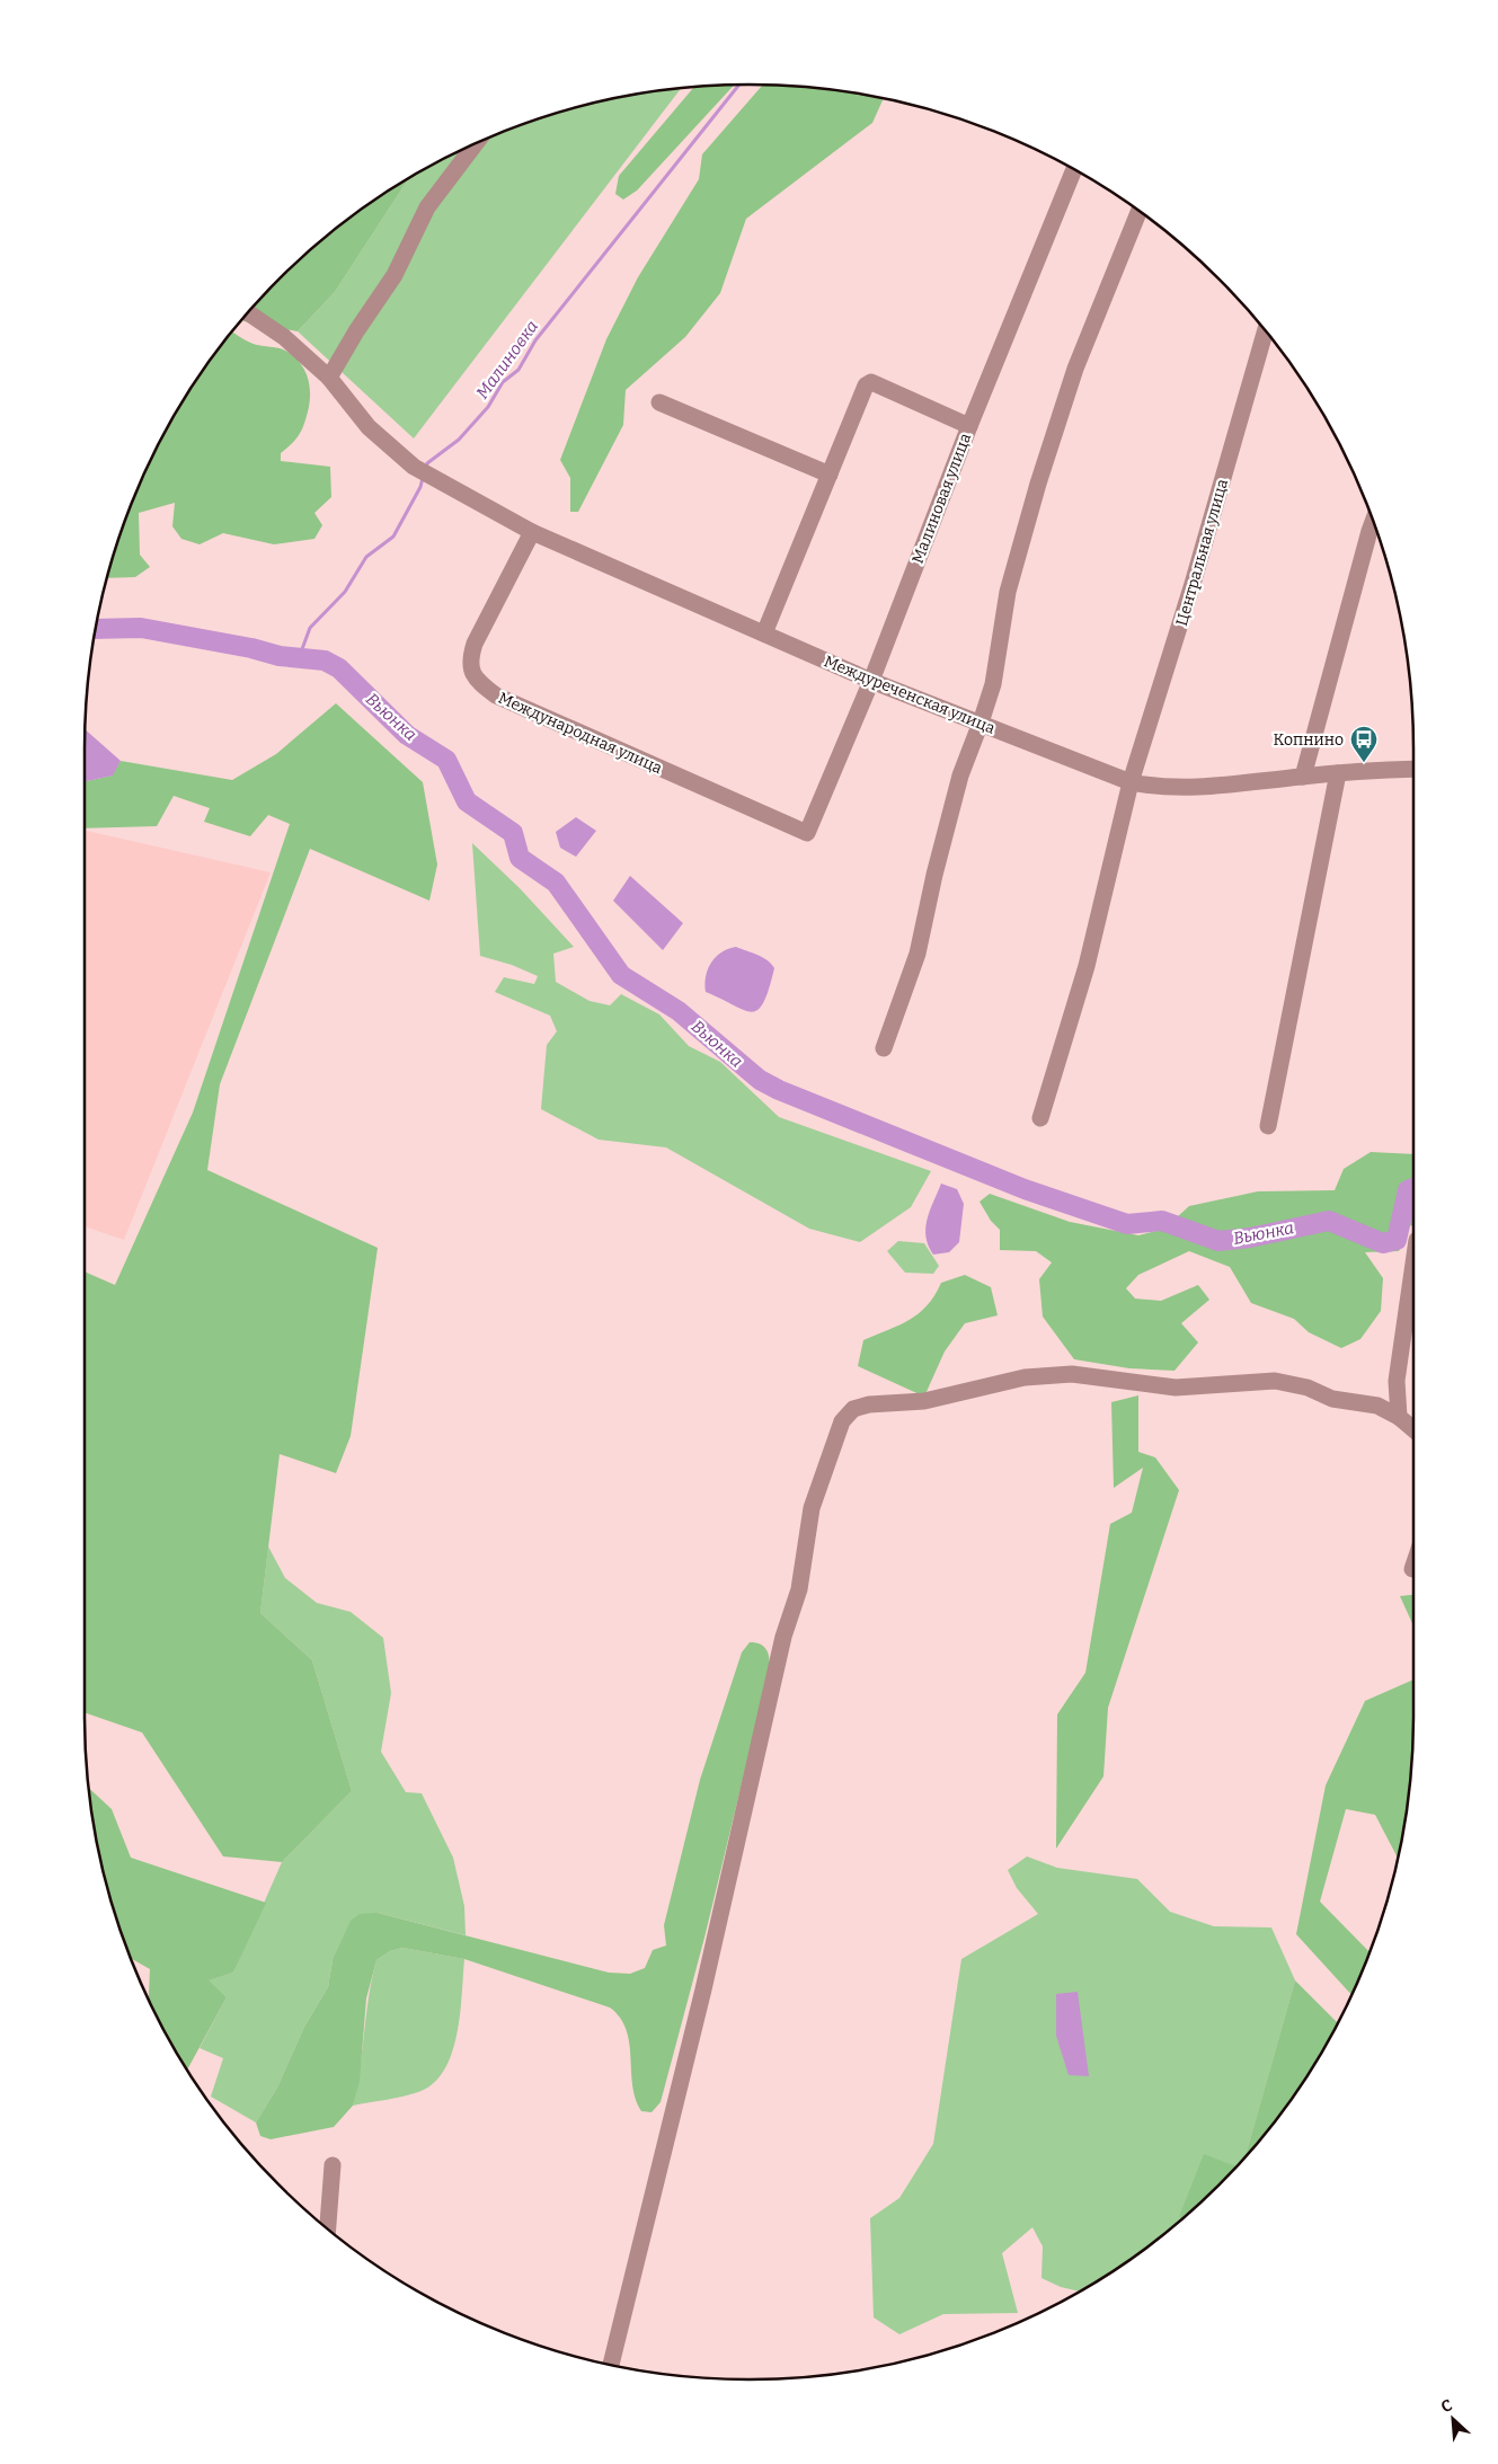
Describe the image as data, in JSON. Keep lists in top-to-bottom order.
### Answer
{
  "streets": {
    "street": [
      "Малиновая улица",
      "Центральная улица",
      "Междуреченская улица",
      "Международная улица"
    ]
  },
  "crossings": [
    ["Малиновая улица", "Междуреченская улица"],
    ["Малиновая улица", "Международная улица"],
    ["Центральная улица", "Междуреченская улица"],
    ["Междуреченская улица", "Международная улица"]
  ],
  "water": ["Малиновка", "Вьюнка"],
  "places": {
    "bus stop": ["Копнино"]
  },
  "north": "top left"
}
